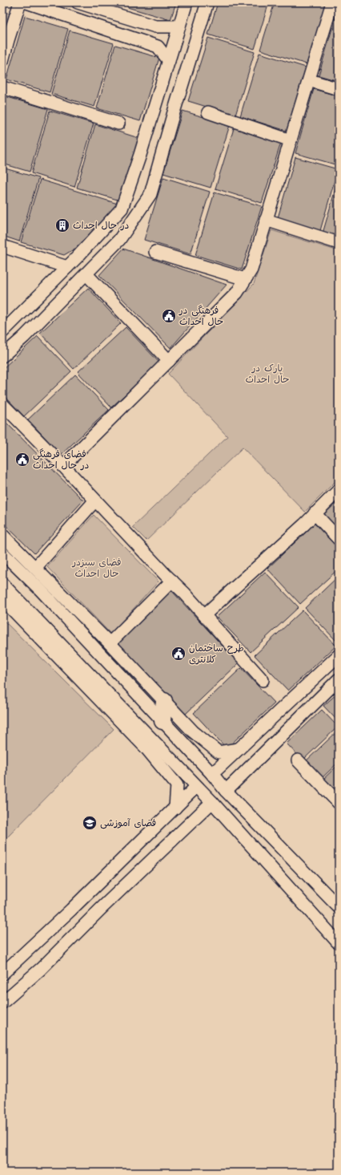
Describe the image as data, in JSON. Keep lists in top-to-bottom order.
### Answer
{
  "parks": ["پارک در حال احداث", "فضای سبزدر حال احداث"],
  "places": {
    "building": ["در حال احداث"],
    "public building": ["فرهنگی در حال احداث", "فضای فرهنگی در حال احداث", "طرح ساختمان کلانتری"],
    "school or university": ["فضای آموزشی"]
  }
}
